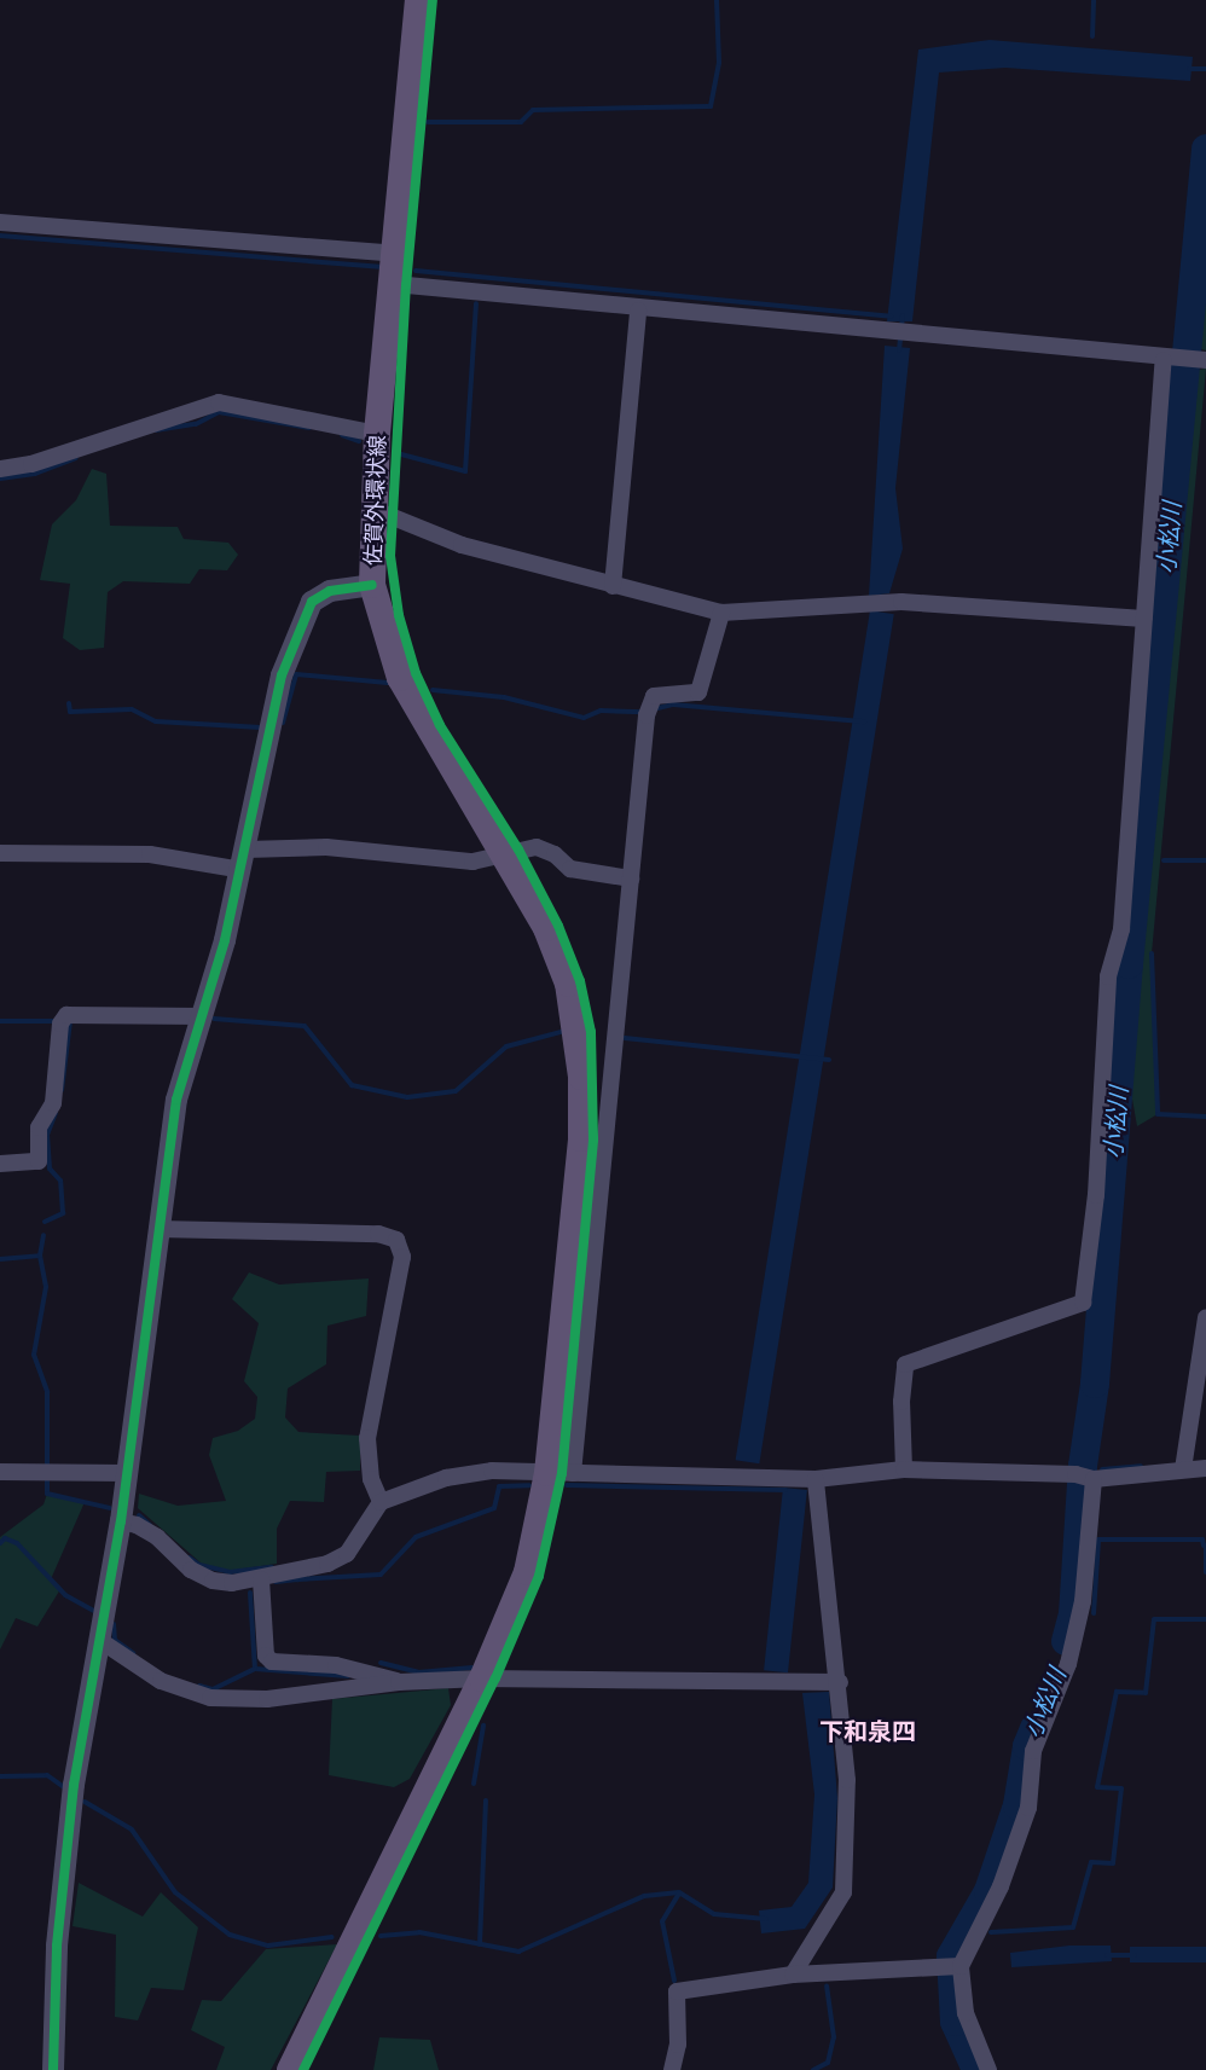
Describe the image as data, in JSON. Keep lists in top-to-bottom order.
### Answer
{
  "streets": {
    "main road": ["佐賀外環状線"]
  },
  "districts": ["下和泉四"],
  "water": ["小松川"]
}
